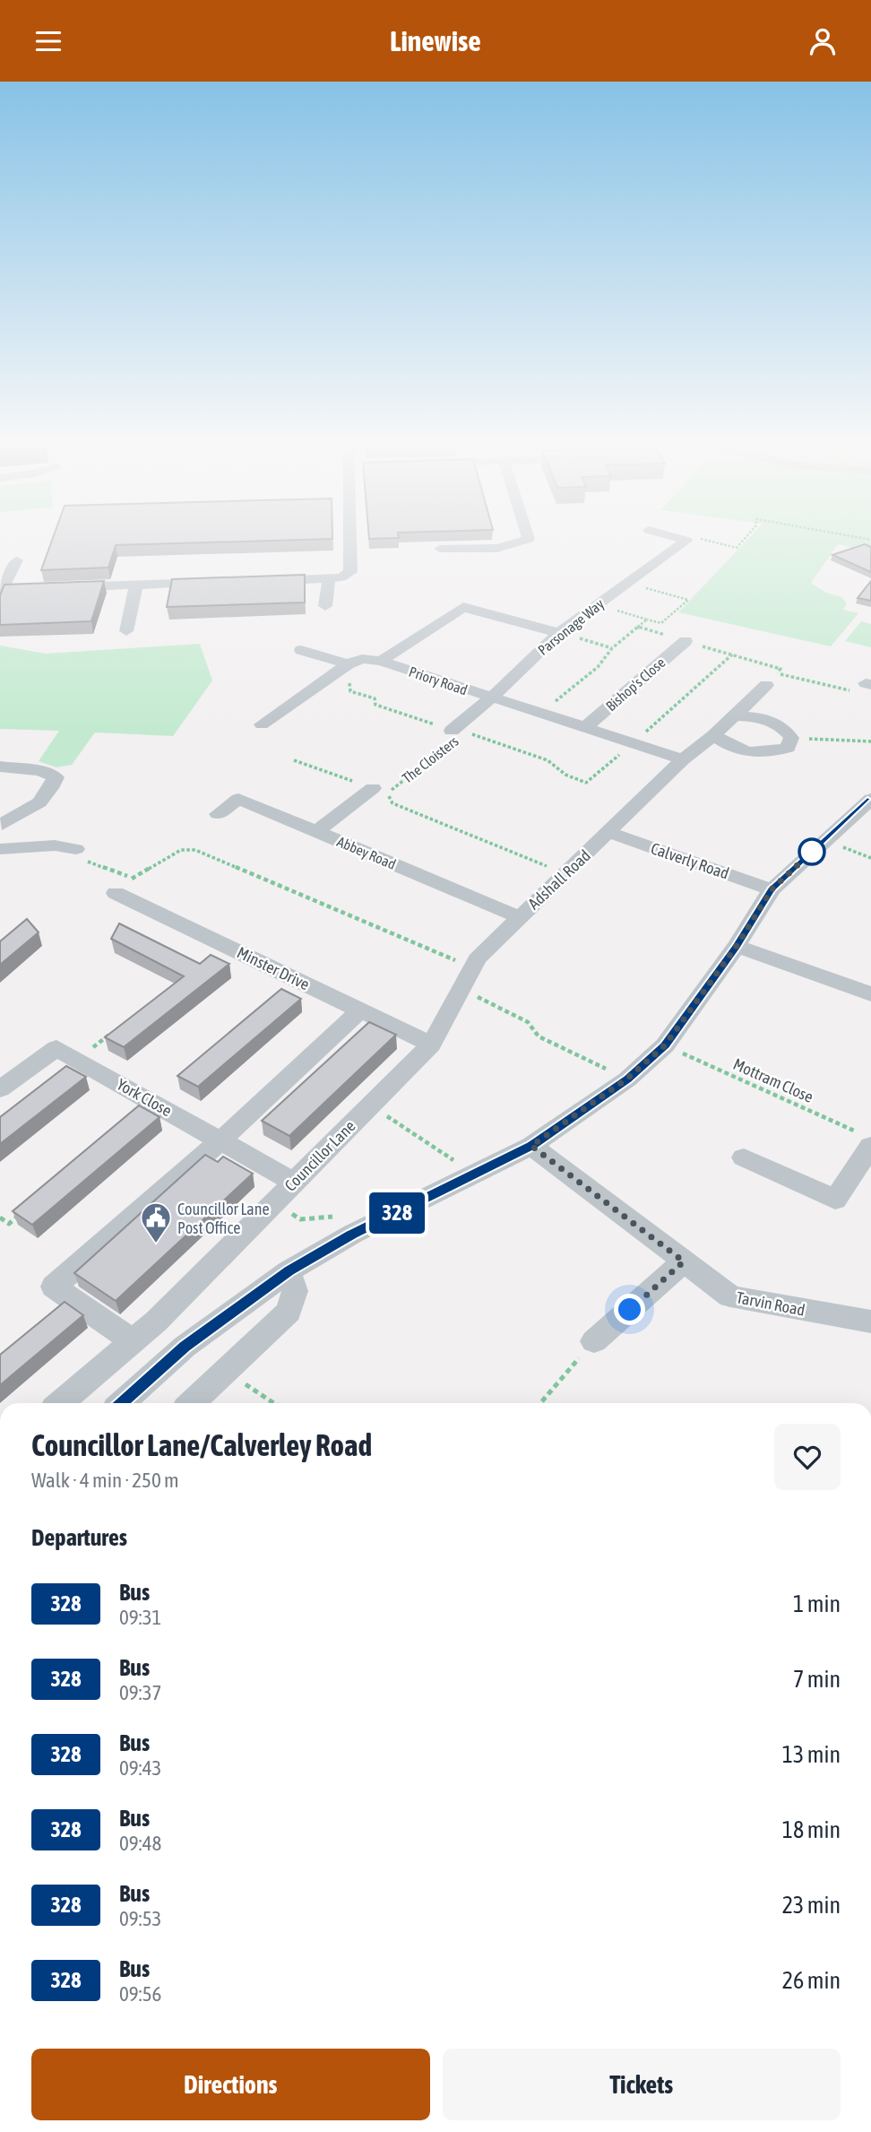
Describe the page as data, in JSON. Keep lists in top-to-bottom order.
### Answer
{
  "streets": {
    "street": [
      "Parsonage Way",
      "Priory Road",
      "Bishop's Close",
      "The Cloisters",
      "Abbey Road",
      "Calverly Road",
      "Adshall Road",
      "Minster Drive",
      "York Close",
      "Councillor Lane",
      "Tarvin Road"
    ],
    "path": ["Mottram Close"]
  },
  "crossings": [
    ["Parsonage Way", "Priory Road"],
    ["Parsonage Way", "The Cloisters"],
    ["Priory Road", "Bishop's Close"],
    ["Priory Road", "The Cloisters"],
    ["Priory Road", "Adshall Road"],
    ["Abbey Road", "Adshall Road"],
    ["Calverly Road", "Adshall Road"],
    ["Adshall Road", "Minster Drive"],
    ["Adshall Road", "Councillor Lane"],
    ["Minster Drive", "Councillor Lane"],
    ["York Close", "Councillor Lane"]
  ],
  "places": {
    "public building": ["Councillor Lane Post Office"]
  },
  "lines": ["bus line 328"],
  "page": {
    "header": "Linewise",
    "on_map": "328",
    "heading": [
      ["Councillor Lane/Calverley Road", "Walk · 4 min · 250 m"],
      "Departures"
    ],
    "list": [
      {
        "mark": "328",
        "name": "Bus",
        "note": "09:31",
        "value": "1 min"
      },
      {
        "mark": "328",
        "name": "Bus",
        "note": "09:37",
        "value": "7 min"
      },
      {
        "mark": "328",
        "name": "Bus",
        "note": "09:43",
        "value": "13 min"
      },
      {
        "mark": "328",
        "name": "Bus",
        "note": "09:48",
        "value": "18 min"
      },
      {
        "mark": "328",
        "name": "Bus",
        "note": "09:53",
        "value": "23 min"
      },
      {
        "mark": "328",
        "name": "Bus",
        "note": "09:56",
        "value": "26 min"
      }
    ],
    "buttons": ["Directions", "Tickets"]
  }
}
